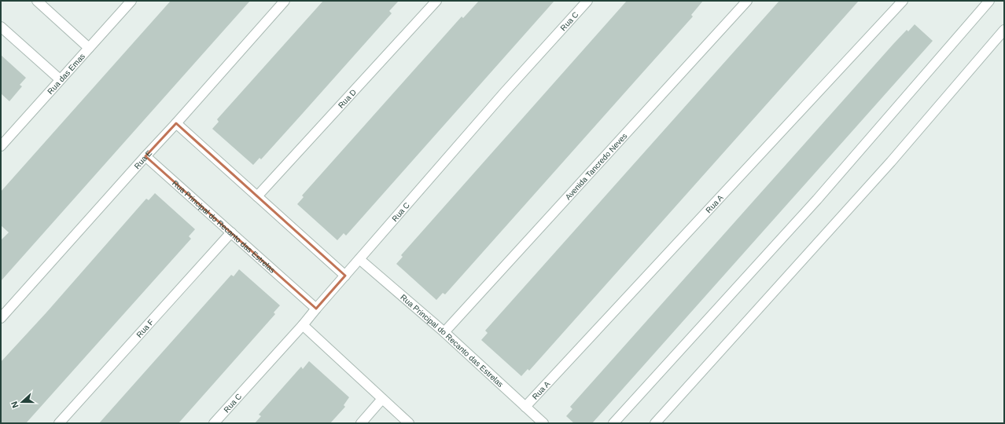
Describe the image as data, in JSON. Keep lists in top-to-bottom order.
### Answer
{
  "streets": {
    "street": [
      "Rua C",
      "Rua das Emas",
      "Rua D",
      "Rua E",
      "Avenida Tancredo Neves",
      "Rua A",
      "Rua Principal do Recanto das Estrelas",
      "Rua F"
    ]
  },
  "crossings": [
    ["Rua C", "Rua Principal do Recanto das Estrelas"],
    ["Rua E", "Rua Principal do Recanto das Estrelas"],
    ["Avenida Tancredo Neves", "Rua Principal do Recanto das Estrelas"],
    ["Rua A", "Rua Principal do Recanto das Estrelas"],
    ["Rua Principal do Recanto das Estrelas", "Rua F"]
  ],
  "north": "left"
}
